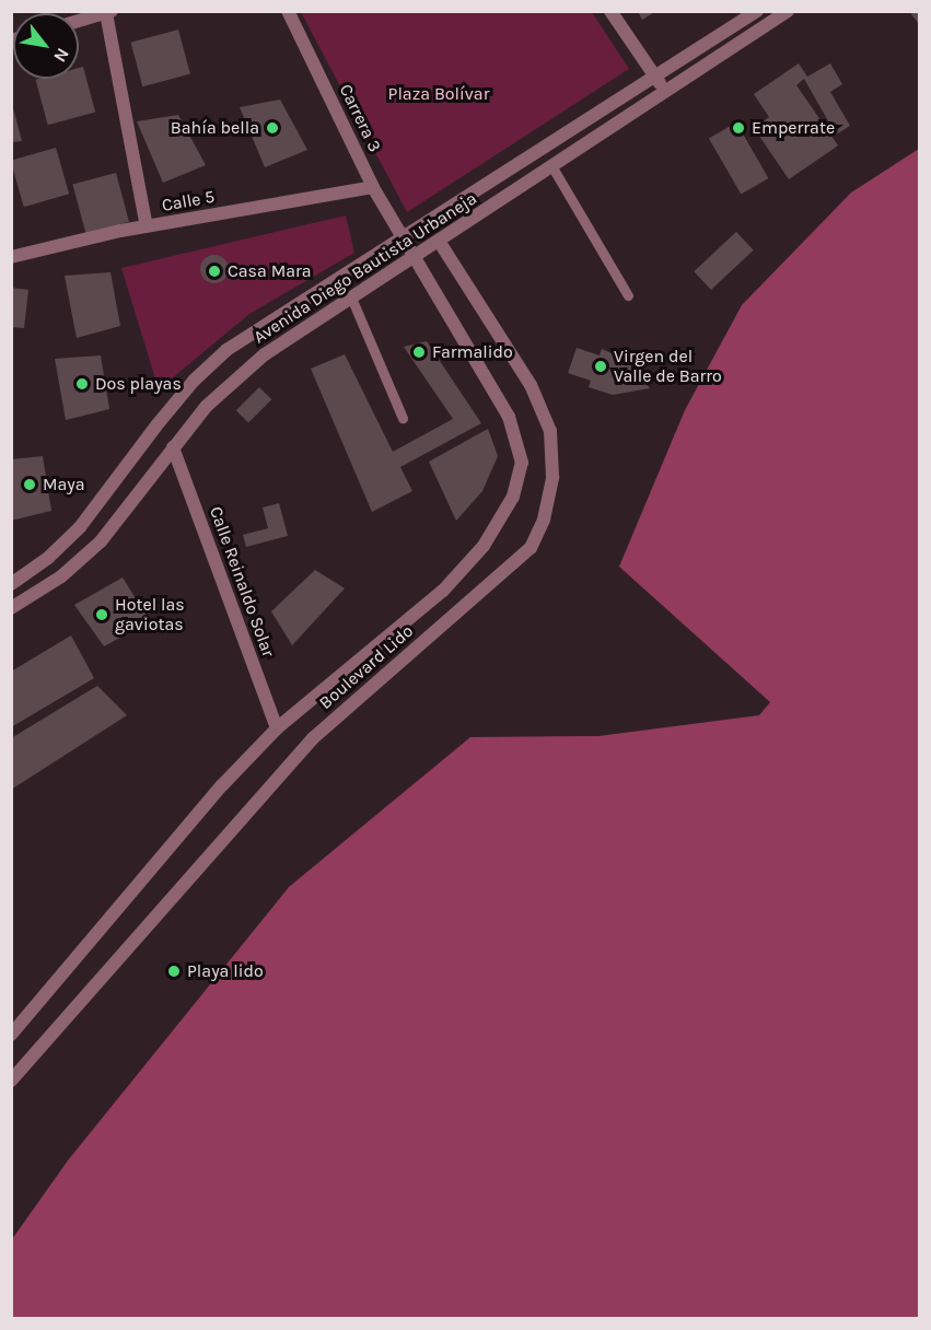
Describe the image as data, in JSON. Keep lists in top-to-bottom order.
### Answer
{
  "streets": {
    "street": [
      "Carrera 3",
      "Calle 5",
      "Avenida Diego Bautista Urbaneja",
      "Calle Reinaldo Solar",
      "Boulevard Lido"
    ]
  },
  "crossings": [
    ["Carrera 3", "Calle 5"],
    ["Carrera 3", "Avenida Diego Bautista Urbaneja"],
    ["Carrera 3", "Boulevard Lido"],
    ["Avenida Diego Bautista Urbaneja", "Calle Reinaldo Solar"],
    ["Avenida Diego Bautista Urbaneja", "Boulevard Lido"],
    ["Calle Reinaldo Solar", "Boulevard Lido"]
  ],
  "parks": ["Plaza Bolívar"],
  "places": [
    "Bahía bella",
    "Emperrate",
    "Casa Mara",
    "Farmalido",
    "Virgen del Valle de Barro",
    "Dos playas",
    "Maya",
    "Hotel las gaviotas",
    "Playa lido"
  ],
  "north": "bottom right"
}
